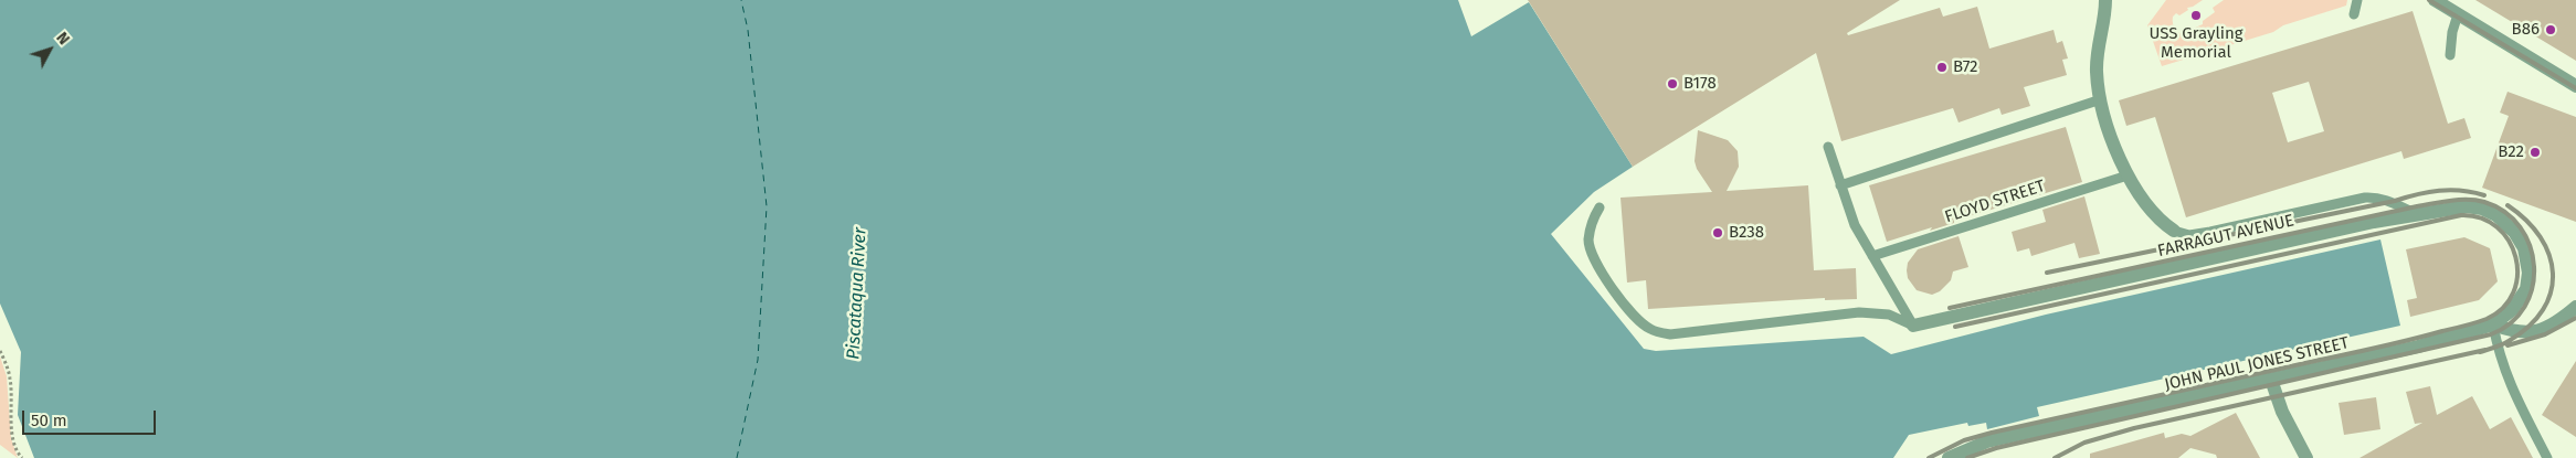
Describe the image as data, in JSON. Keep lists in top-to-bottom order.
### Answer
{
  "streets": {
    "street": ["FARRAGUT AVENUE", "JOHN PAUL JONES STREET"],
    "lane": ["FLOYD STREET"]
  },
  "crossings": [
    ["FARRAGUT AVENUE", "JOHN PAUL JONES STREET"]
  ],
  "water": ["Piscataqua River"],
  "places": [
    "USS Grayling Memorial",
    "B86",
    "B72",
    "B178",
    "B22",
    "B238"
  ],
  "scale_bar": "50 m",
  "north": "top right"
}
